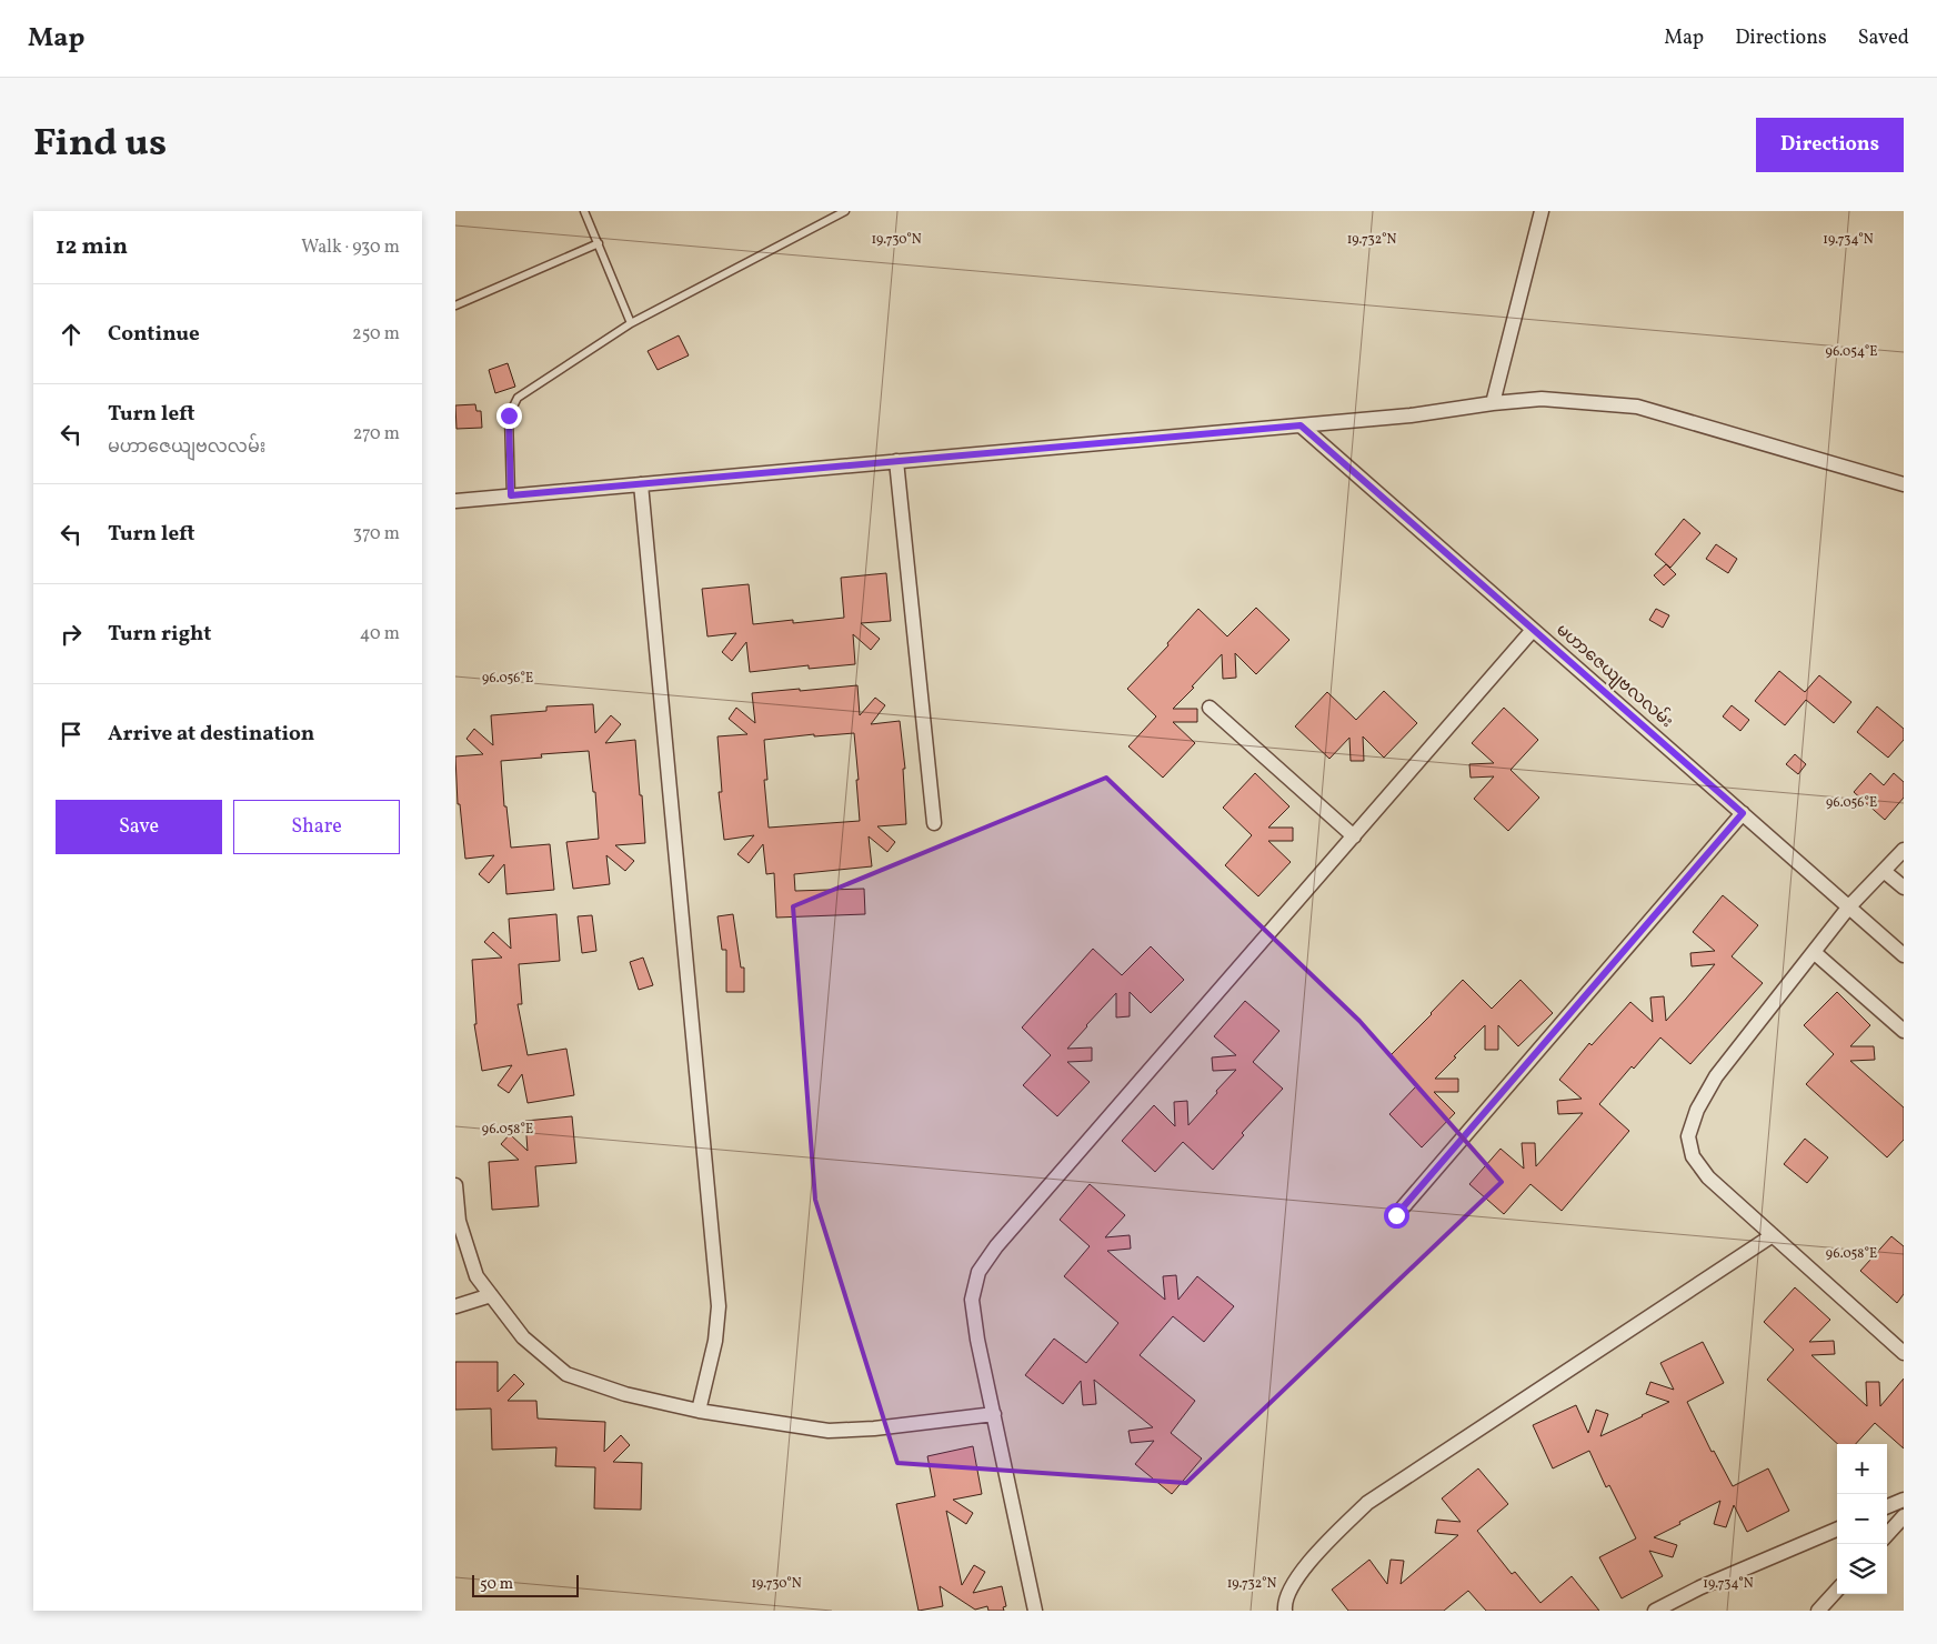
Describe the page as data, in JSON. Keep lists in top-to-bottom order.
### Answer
{
  "streets": {
    "street": ["မဟာဇေယျဗလလမ်း"]
  },
  "scale_bar": "50 m",
  "page": {
    "header": "Map",
    "nav": ["Map", "Directions", "Saved"],
    "title": "Find us",
    "buttons": [
      "Directions",
      ["Save", "Share"]
    ],
    "heading": ["12 min", "Walk · 930 m"],
    "list": [
      ["Continue", "250 m"],
      ["Turn left", "မဟာဇေယျဗလလမ်း", "270 m"],
      ["Turn left", "370 m"],
      ["Turn right", "40 m"],
      "Arrive at destination"
    ],
    "map_buttons": ["+", "−"],
    "scale": "50 m"
  },
  "coordinates": [
    "19.730°N",
    "19.732°N",
    "19.734°N",
    "96.054°E",
    "96.056°E",
    "96.058°E"
  ]
}
